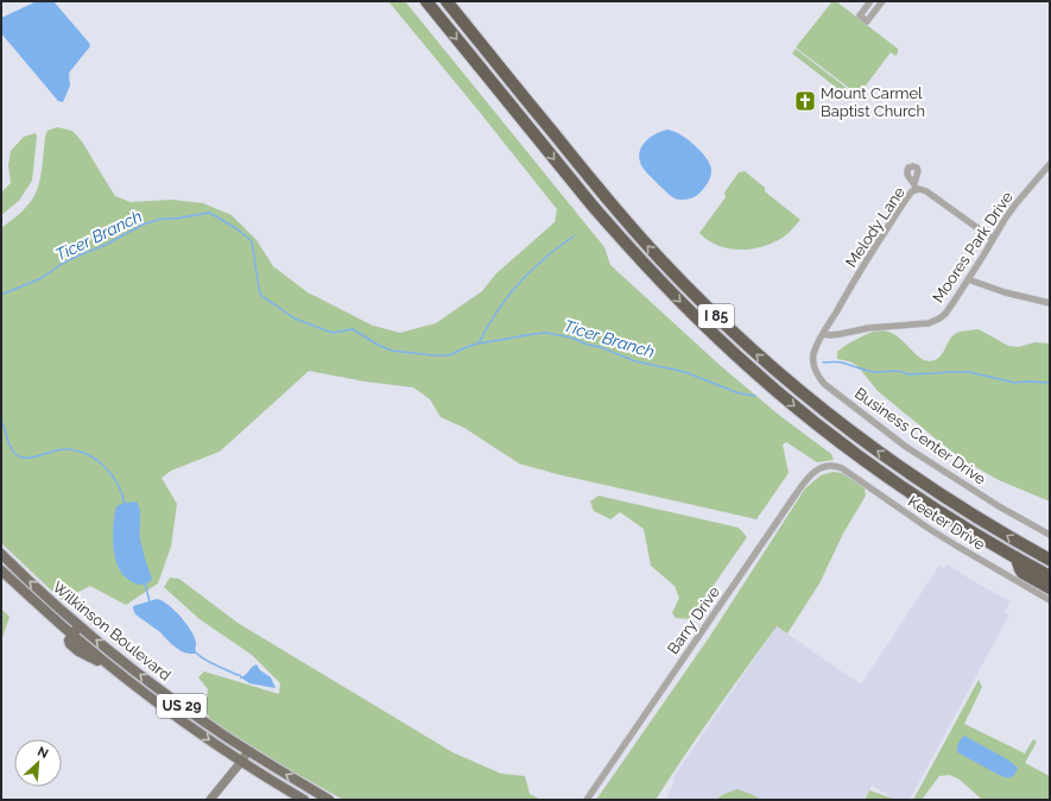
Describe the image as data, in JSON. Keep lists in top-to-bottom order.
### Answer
{
  "streets": {
    "highway": ["I 85"],
    "main road": ["Wilkinson Boulevard", "US 29"],
    "street": [
      "Melody Lane",
      "Moores Park Drive",
      "Business Center Drive",
      "Keeter Drive",
      "Barry Drive"
    ]
  },
  "crossings": [
    ["Melody Lane", "Moores Park Drive"],
    ["Melody Lane", "Business Center Drive"],
    ["Moores Park Drive", "Business Center Drive"],
    ["Keeter Drive", "Barry Drive"]
  ],
  "water": ["Ticer Branch"],
  "places": {
    "church": ["Mount Carmel Baptist Church"]
  },
  "north": "top right"
}
